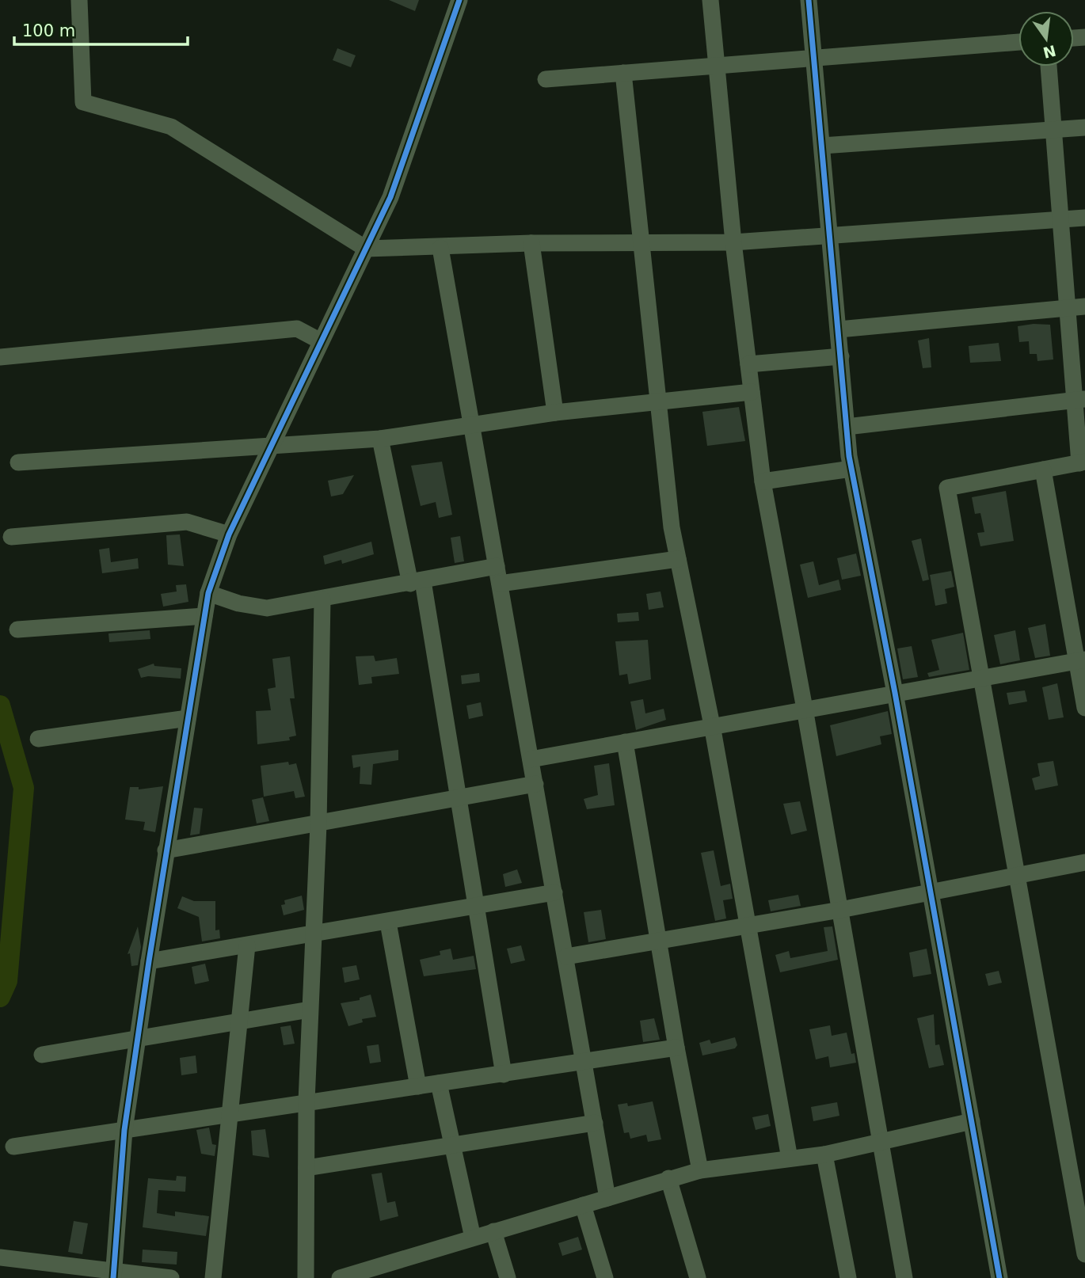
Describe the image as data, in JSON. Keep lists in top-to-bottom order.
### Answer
{
  "scale_bar": "100 m",
  "north": "bottom"
}
